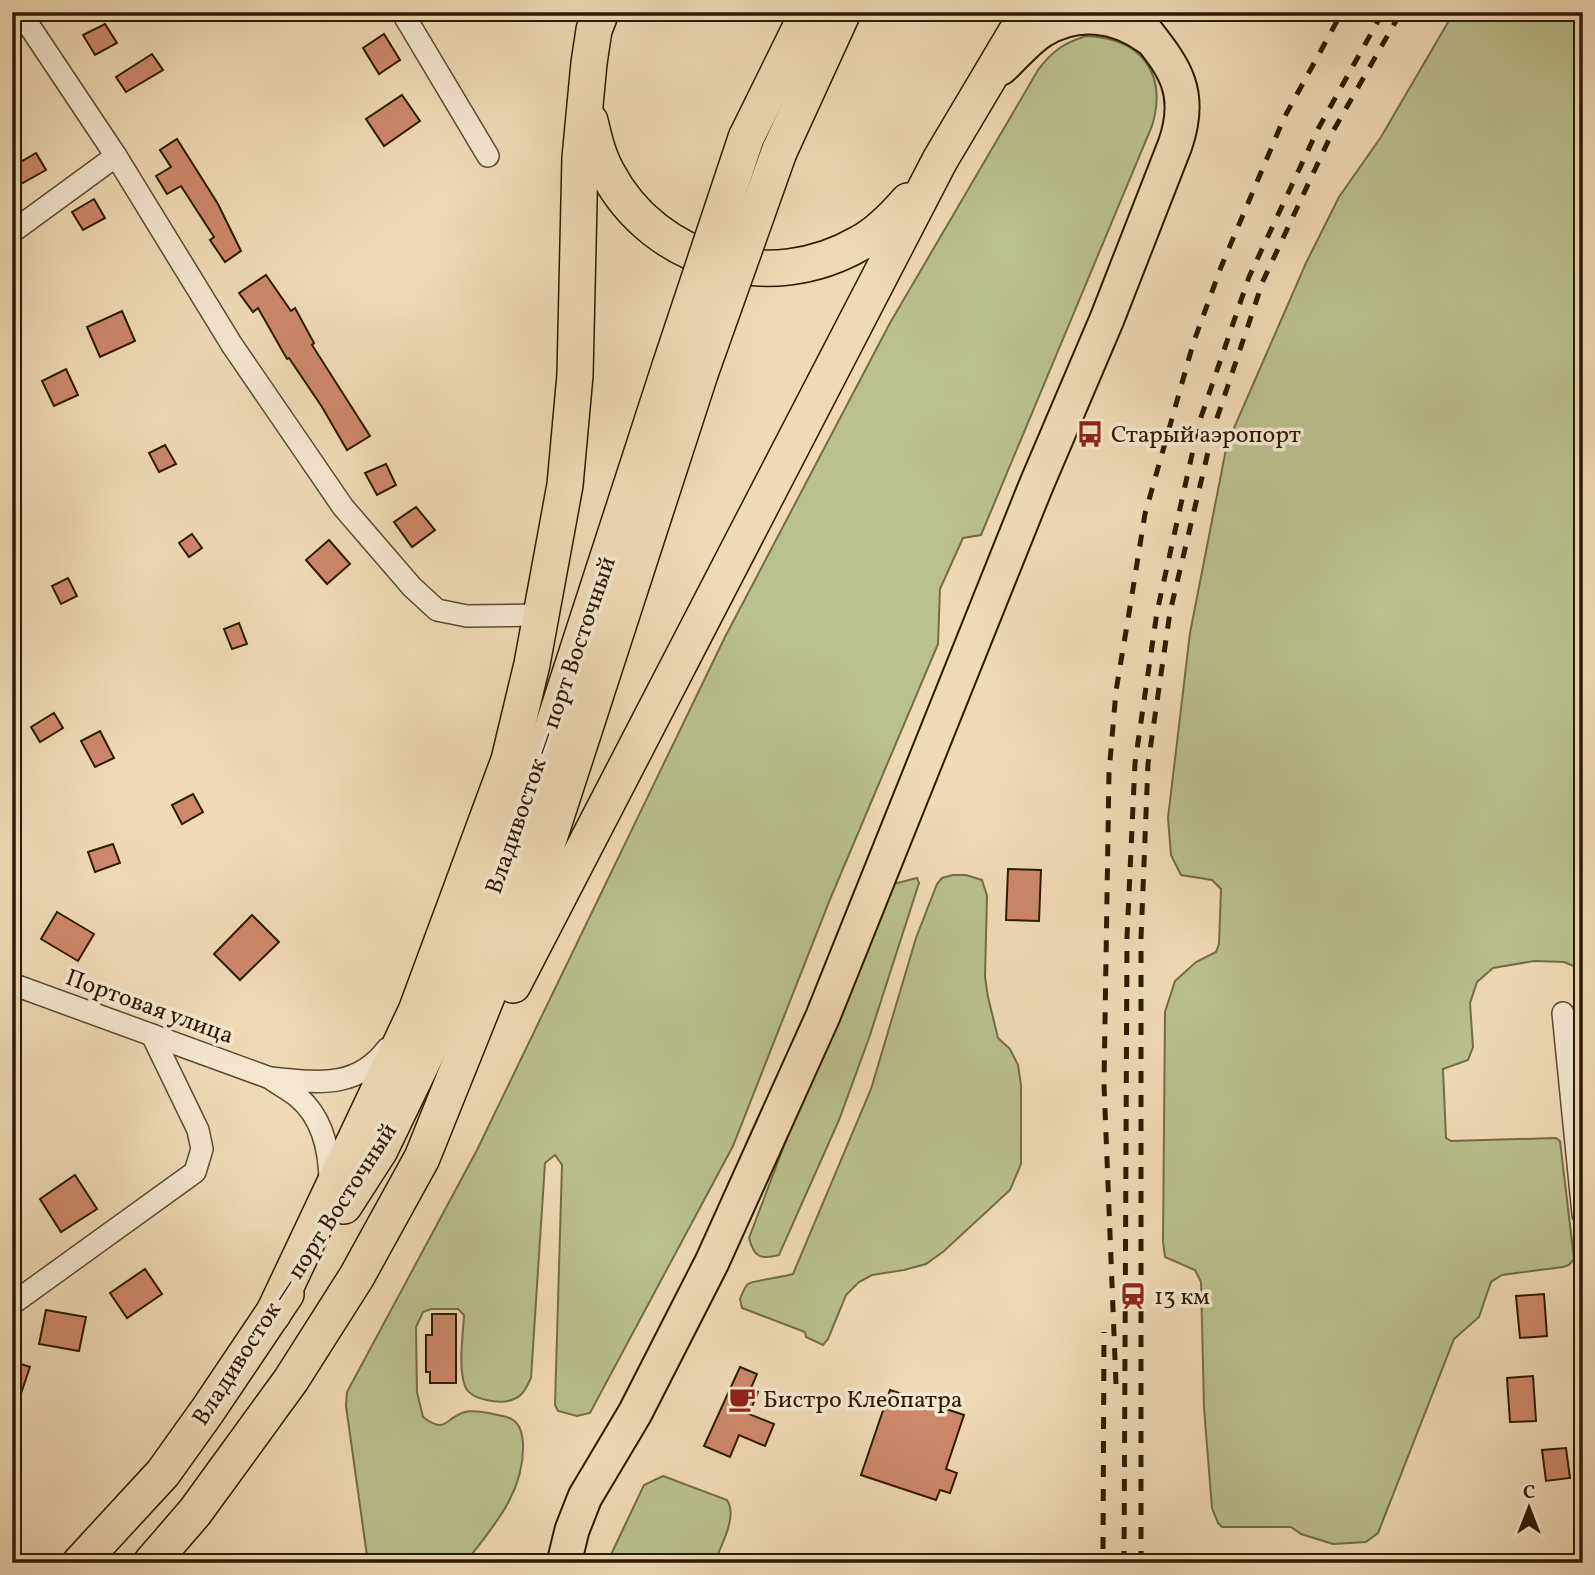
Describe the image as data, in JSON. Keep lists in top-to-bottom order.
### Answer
{
  "streets": {
    "highway": ["Владивосток — порт Восточный"],
    "street": ["Портовая улица"]
  },
  "places": {
    "bus stop": ["Старый аэропорт"],
    "station": ["13 км"],
    "cafe": ["Бистро Клеопатра"]
  },
  "north": "top"
}
